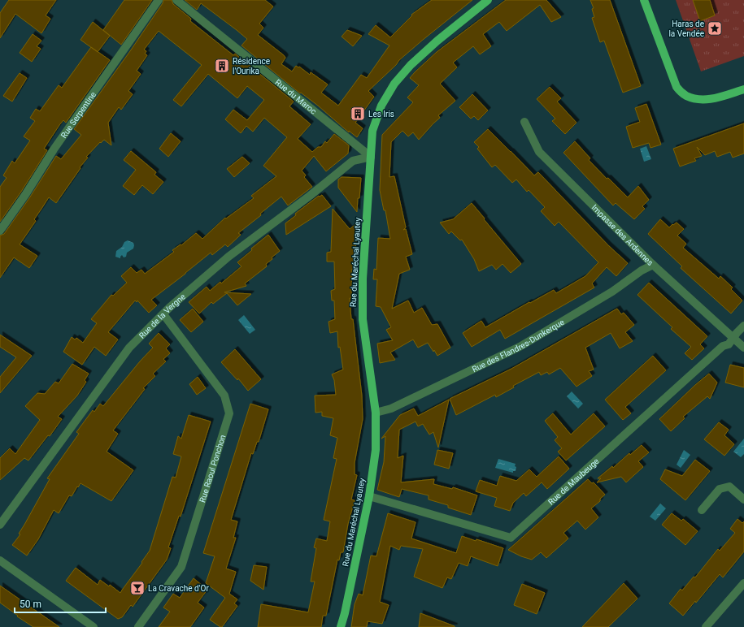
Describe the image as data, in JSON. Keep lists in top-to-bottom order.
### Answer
{
  "streets": {
    "main road": ["Rue du Maréchal Lyautey"],
    "street": [
      "Rue du Maroc",
      "Rue Serpentine",
      "Impasse des Ardennes",
      "Rue de la Vergne",
      "Rue des Flandres-Dunkerque",
      "Rue Raoul Ponchon",
      "Rue de Maubeuge"
    ]
  },
  "crossings": [
    ["Rue du Maroc", "Rue du Maréchal Lyautey"],
    ["Rue du Maroc", "Rue de la Vergne"],
    ["Impasse des Ardennes", "Rue des Flandres-Dunkerque"],
    ["Impasse des Ardennes", "Rue de Maubeuge"],
    ["Rue du Maréchal Lyautey", "Rue de la Vergne"],
    ["Rue du Maréchal Lyautey", "Rue des Flandres-Dunkerque"],
    ["Rue du Maréchal Lyautey", "Rue de Maubeuge"],
    ["Rue de la Vergne", "Rue Raoul Ponchon"]
  ],
  "places": {
    "place": ["Haras de la Vendée"],
    "building": ["Résidence l'Ourika", "Les Iris"],
    "bar": ["La Cravache d'Or"]
  },
  "scale_bar": "50 m"
}
